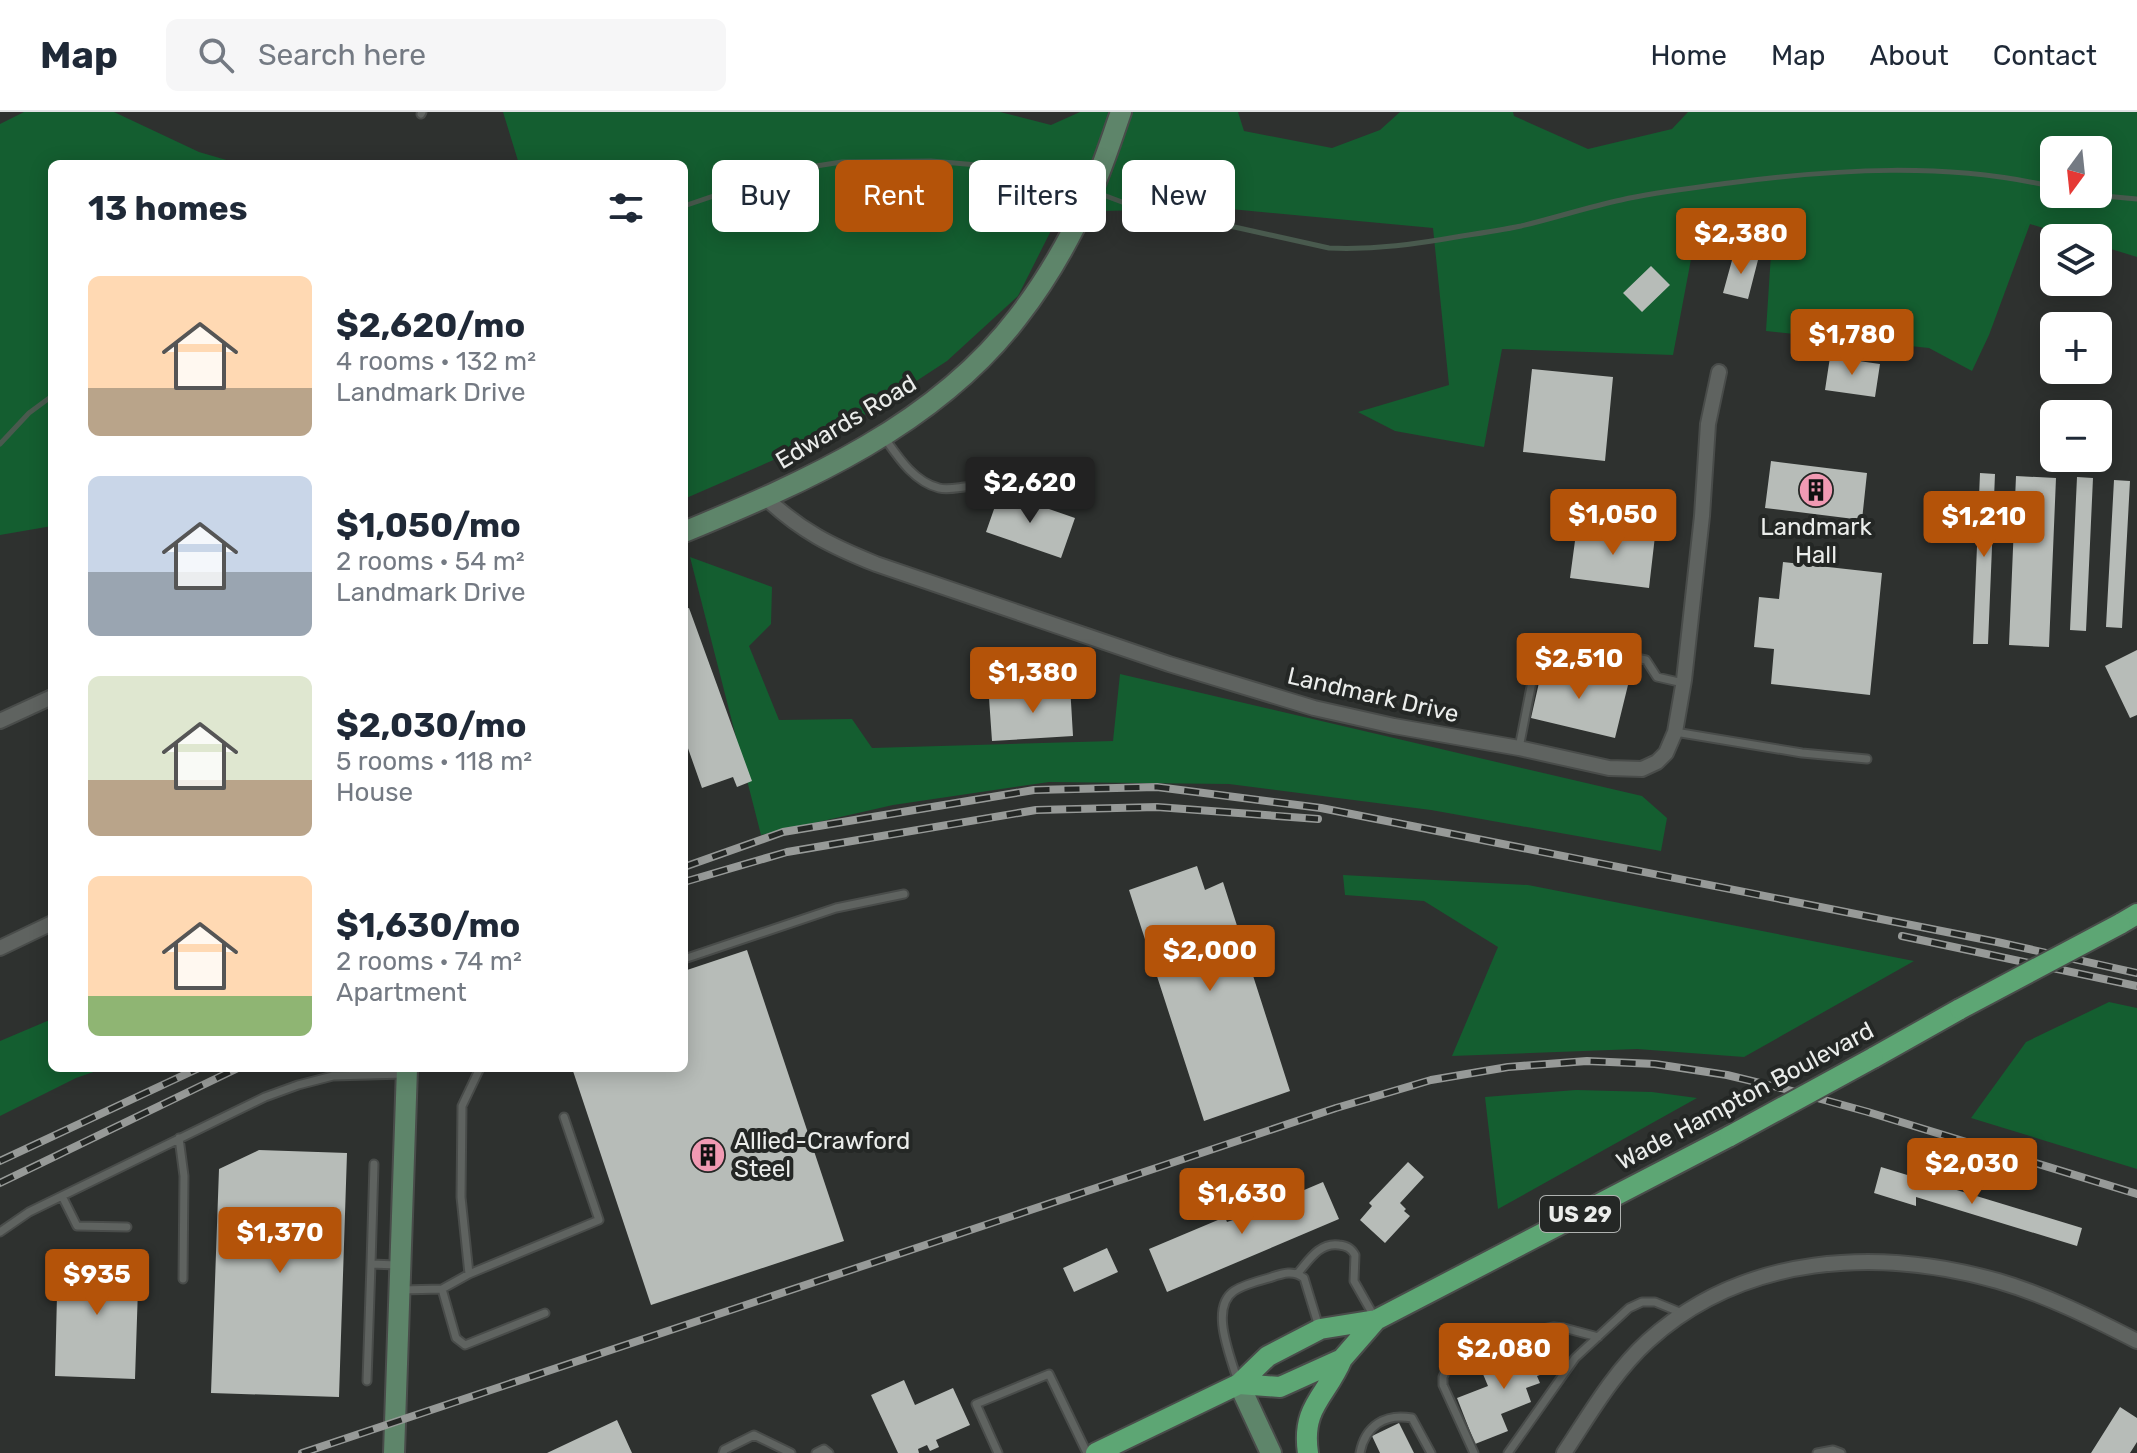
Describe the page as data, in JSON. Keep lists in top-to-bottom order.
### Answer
{
  "streets": {
    "main road": ["Edwards Road", "Wade Hampton Boulevard", "US 29"],
    "street": ["Landmark Drive"]
  },
  "crossings": [
    ["Edwards Road", "Landmark Drive"]
  ],
  "places": {
    "building": ["Landmark Hall", "Allied-Crawford Steel"]
  },
  "north": "bottom",
  "page": {
    "header": "Map",
    "search": "Search here",
    "nav": [
      "Home",
      "Map",
      "About",
      "Contact"
    ],
    "map_buttons": ["+", "−"],
    "chip": [
      "Buy",
      "Rent",
      "Filters",
      "New"
    ],
    "heading": "13 homes",
    "price": [
      "$2,380",
      "$1,780",
      "$2,620",
      "$1,050",
      "$1,210",
      "$2,510",
      "$1,380",
      "$2,000",
      "$2,030",
      "$1,630",
      "$1,370",
      "$935",
      "$2,080"
    ],
    "list": [
      {
        "name": "$2,620/mo",
        "note": "4 rooms · 132 m² · Landmark Drive"
      },
      {
        "name": "$1,050/mo",
        "note": "2 rooms · 54 m² · Landmark Drive"
      },
      {
        "name": "$2,030/mo",
        "note": "5 rooms · 118 m² · House"
      },
      {
        "name": "$1,630/mo",
        "note": "2 rooms · 74 m² · Apartment"
      }
    ]
  }
}
